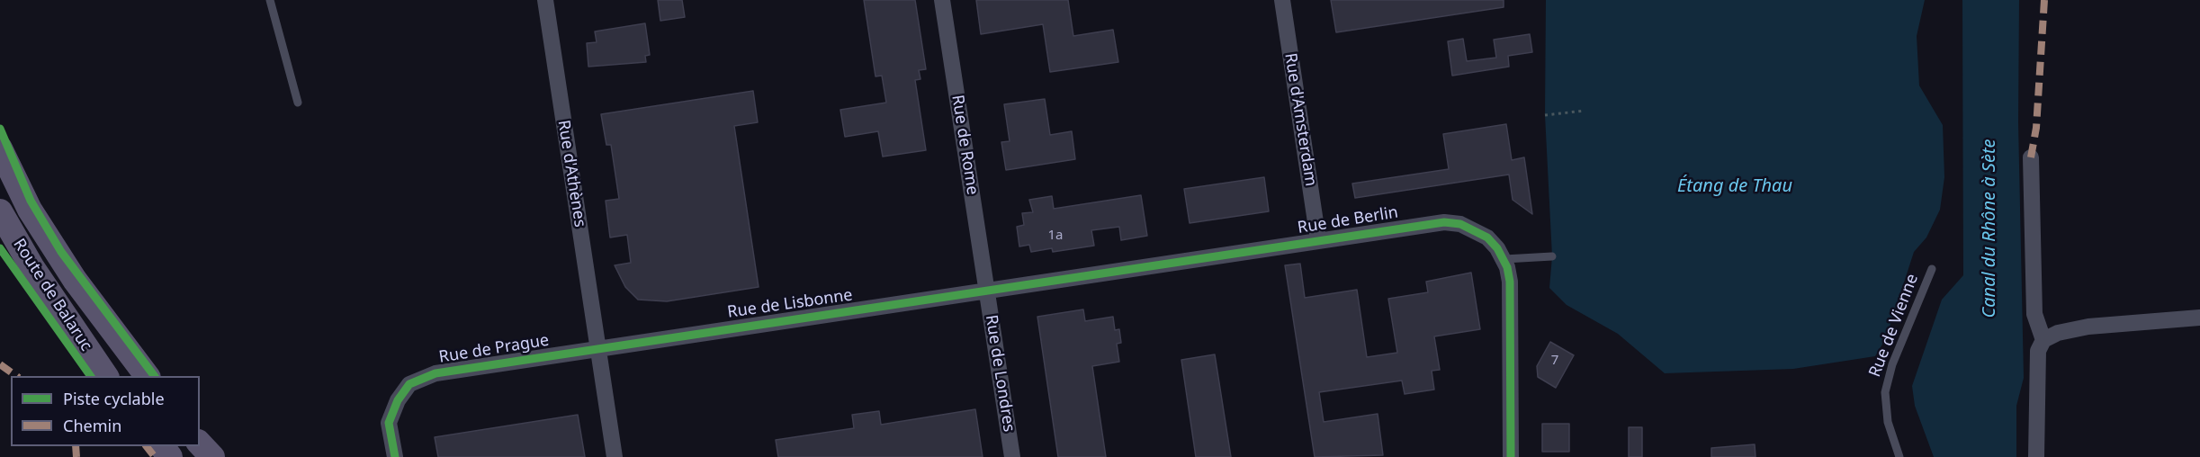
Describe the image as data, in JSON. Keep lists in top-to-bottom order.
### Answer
{
  "streets": {
    "main road": ["Route de Balaruc"],
    "street": [
      "Rue d'Amsterdam",
      "Rue de Rome",
      "Rue d'Athènes",
      "Rue de Berlin",
      "Rue de Lisbonne",
      "Rue de Prague",
      "Rue de Londres"
    ],
    "lane": ["Rue de Vienne"]
  },
  "crossings": [
    ["Rue d'Amsterdam", "Rue de Berlin"],
    ["Rue de Rome", "Rue de Berlin"],
    ["Rue de Rome", "Rue de Lisbonne"],
    ["Rue de Rome", "Rue de Londres"],
    ["Rue d'Athènes", "Rue de Lisbonne"],
    ["Rue d'Athènes", "Rue de Prague"],
    ["Rue de Berlin", "Rue de Lisbonne"],
    ["Rue de Berlin", "Rue de Londres"],
    ["Rue de Lisbonne", "Rue de Prague"],
    ["Rue de Lisbonne", "Rue de Londres"]
  ],
  "water": ["Étang de Thau", "Canal du Rhône à Sète"],
  "house_numbers": ["1a", "7"],
  "legend": ["Piste cyclable", "Chemin"]
}
